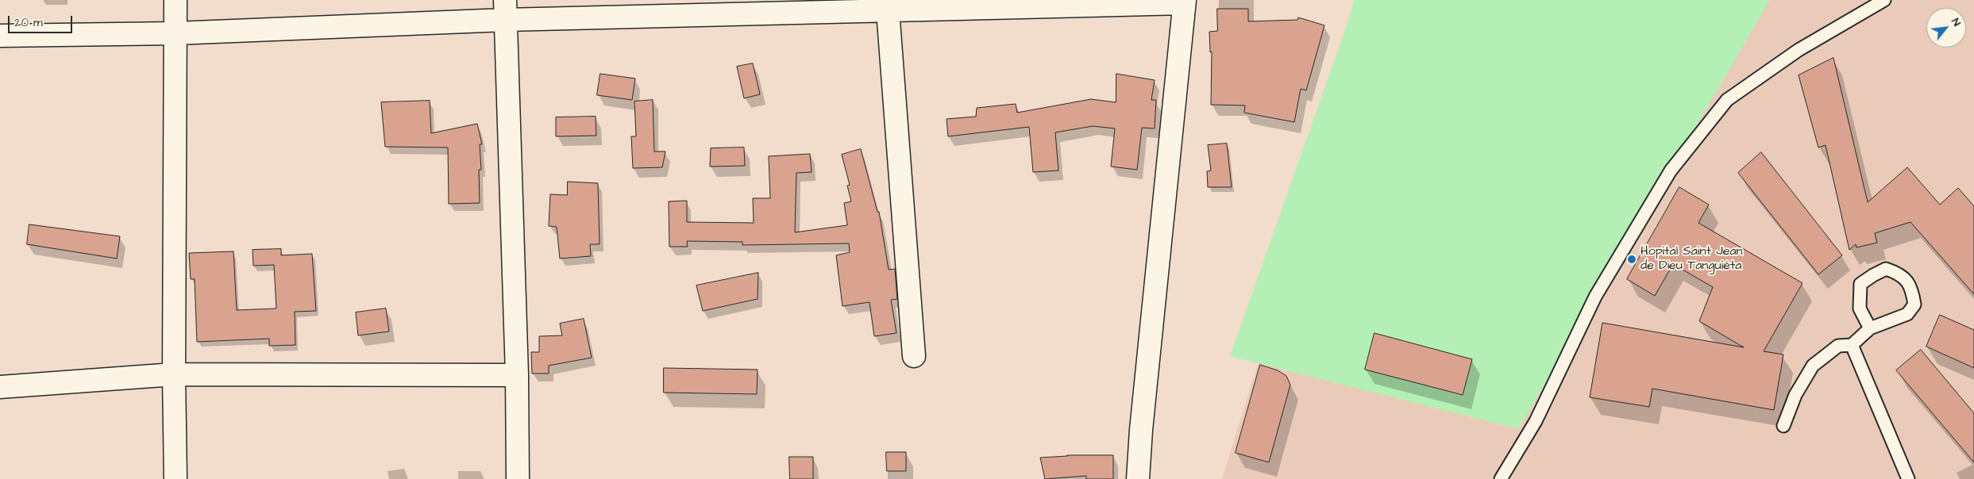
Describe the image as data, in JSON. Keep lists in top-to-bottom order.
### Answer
{
  "places": ["Hopital Saint Jean de Dieu Tanguiéta"],
  "scale_bar": "20 m",
  "north": "top right"
}
